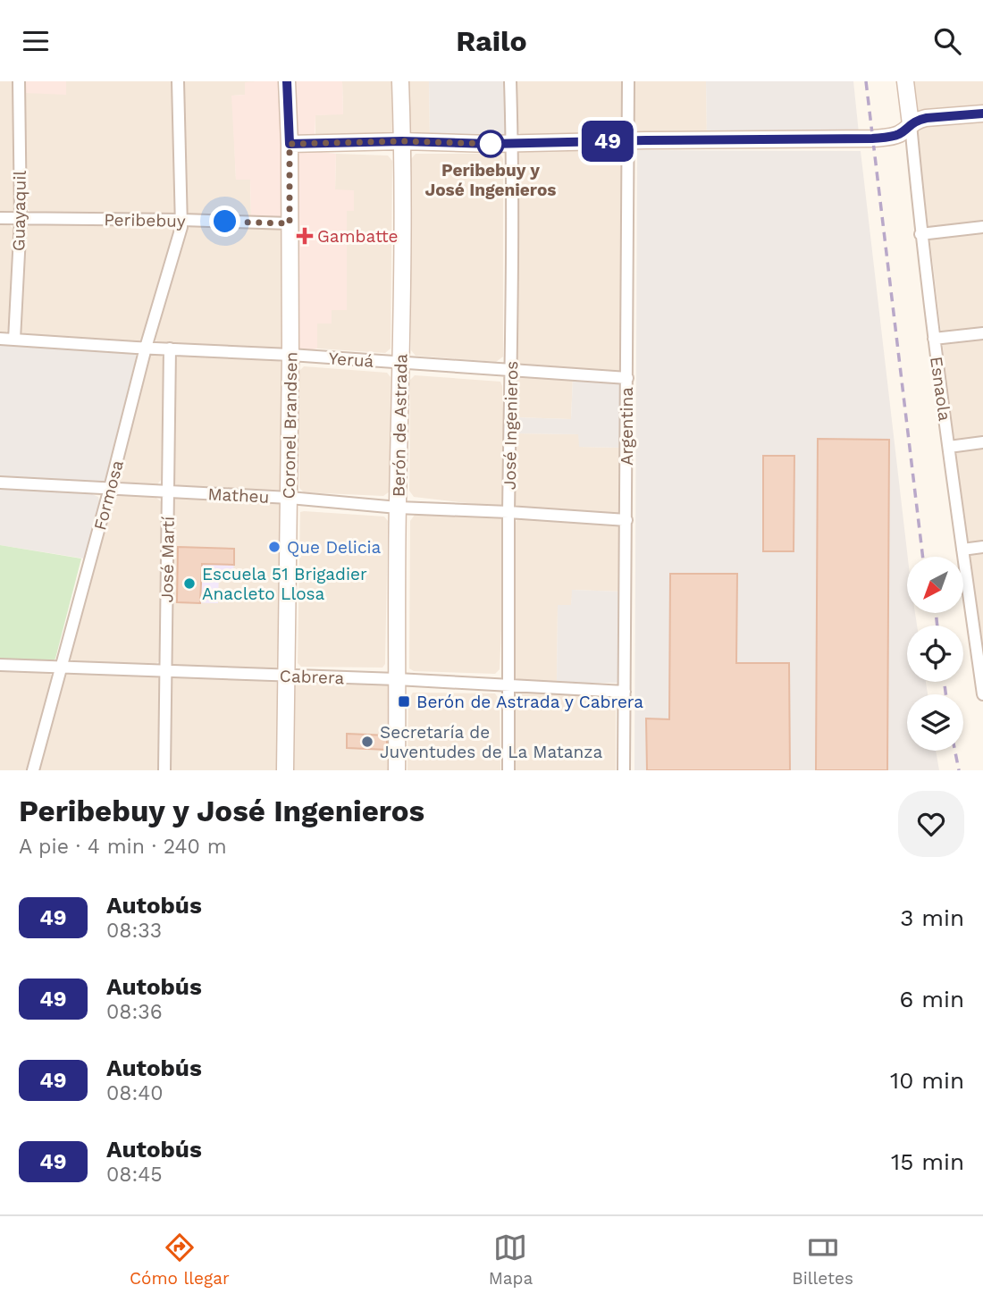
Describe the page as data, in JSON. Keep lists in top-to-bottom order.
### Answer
{
  "streets": {
    "street": [
      "Guayaquil",
      "Peribebuy",
      "Yeruá",
      "Esnaola",
      "Coronel Brandsen",
      "Berón de Astrada",
      "José Ingenieros",
      "Argentina",
      "Formosa",
      "Matheu",
      "José Martí",
      "Cabrera"
    ]
  },
  "crossings": [
    ["Guayaquil", "Peribebuy"],
    ["Guayaquil", "Yeruá"],
    ["Peribebuy", "Coronel Brandsen"],
    ["Peribebuy", "Formosa"],
    ["Yeruá", "Coronel Brandsen"],
    ["Yeruá", "Berón de Astrada"],
    ["Yeruá", "José Ingenieros"],
    ["Yeruá", "Argentina"],
    ["Yeruá", "Formosa"],
    ["Yeruá", "José Martí"],
    ["Coronel Brandsen", "Matheu"],
    ["Coronel Brandsen", "Cabrera"],
    ["Berón de Astrada", "Matheu"],
    ["Berón de Astrada", "Cabrera"],
    ["José Ingenieros", "Matheu"],
    ["José Ingenieros", "Cabrera"],
    ["Argentina", "Matheu"],
    ["Argentina", "Cabrera"],
    ["Formosa", "Matheu"],
    ["Formosa", "Cabrera"],
    ["Matheu", "José Martí"],
    ["José Martí", "Cabrera"]
  ],
  "places": {
    "other": [
      "Peribebuy y José Ingenieros",
      "Que Delicia",
      "Escuela 51 Brigadier Anacleto Llosa",
      "Secretaría de Juventudes de La Matanza"
    ],
    "health": ["Gambatte"],
    "transit": ["Berón de Astrada y Cabrera"]
  },
  "lines": ["bus line 49"],
  "north": "bottom left",
  "page": {
    "header": "Railo",
    "on_map": "49",
    "heading": ["Peribebuy y José Ingenieros", "A pie · 4 min · 240 m"],
    "list": [
      {
        "mark": "49",
        "name": "Autobús",
        "note": "08:33",
        "value": "3 min"
      },
      {
        "mark": "49",
        "name": "Autobús",
        "note": "08:36",
        "value": "6 min"
      },
      {
        "mark": "49",
        "name": "Autobús",
        "note": "08:40",
        "value": "10 min"
      },
      {
        "mark": "49",
        "name": "Autobús",
        "note": "08:45",
        "value": "15 min"
      }
    ],
    "tabs": ["Cómo llegar", "Mapa", "Billetes"]
  }
}
